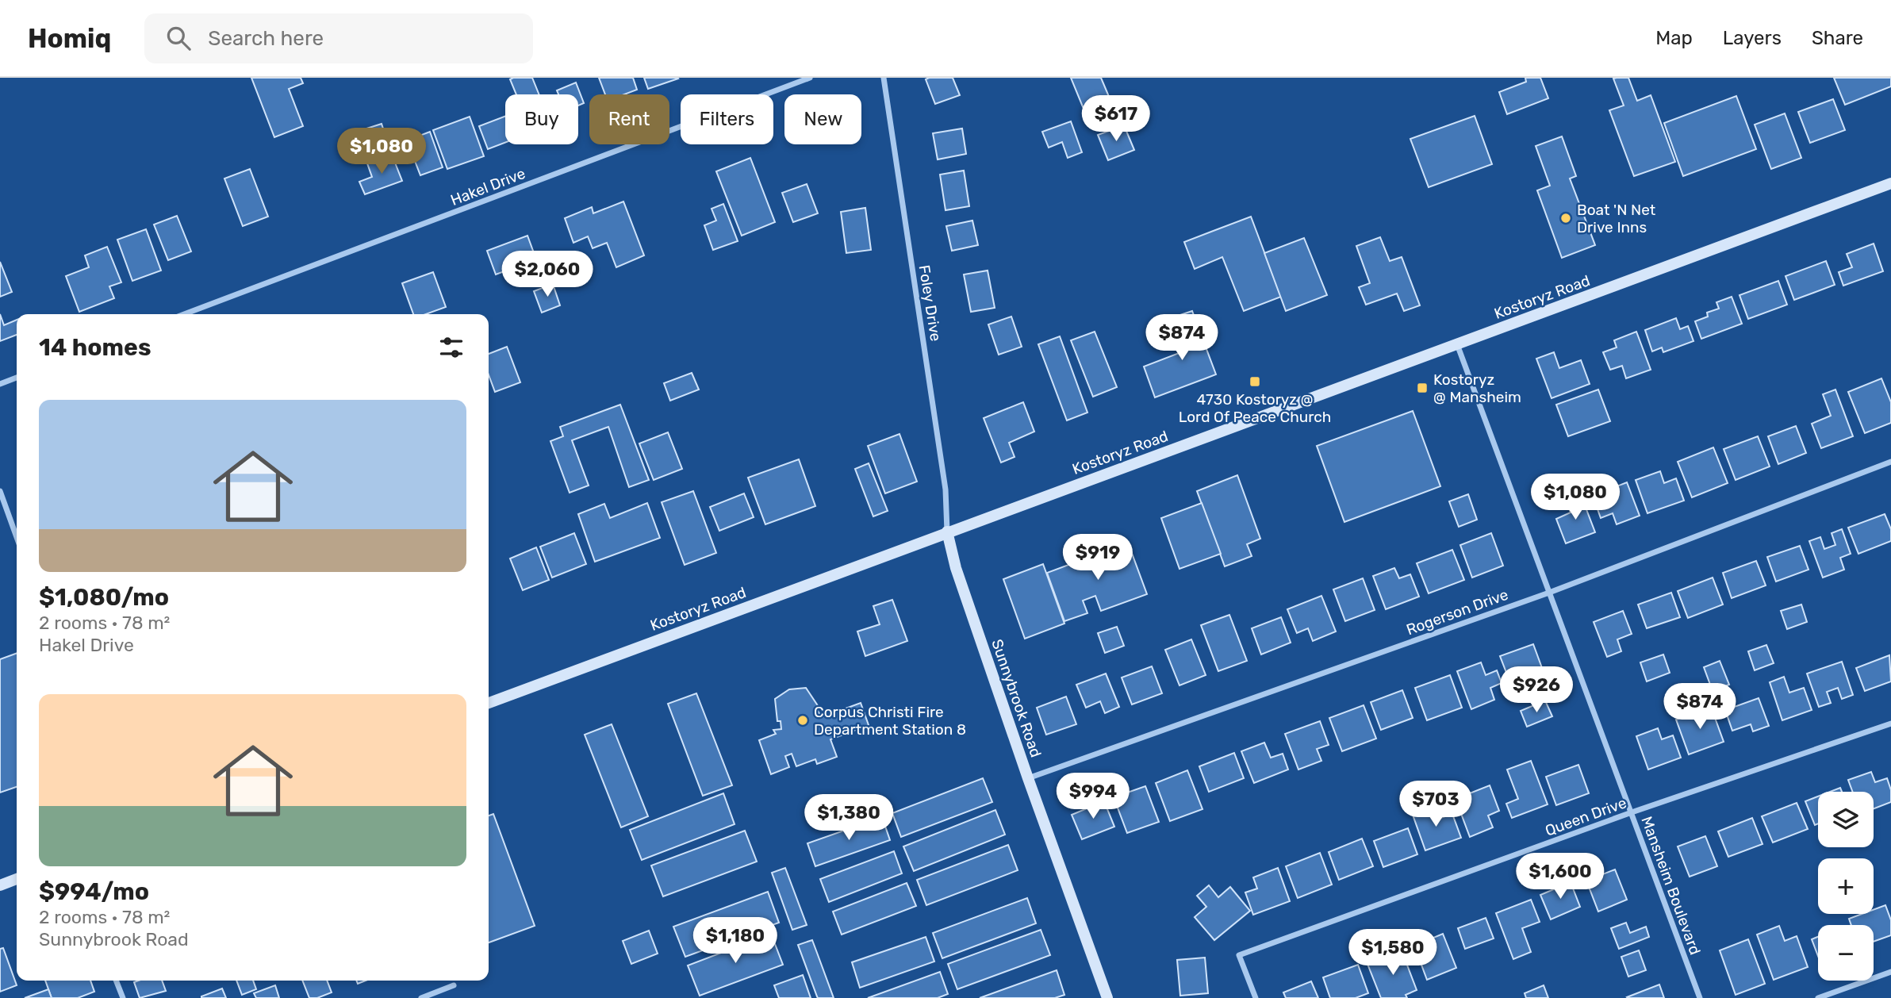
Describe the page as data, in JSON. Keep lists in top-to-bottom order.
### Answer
{
  "streets": {
    "main road": ["Kostoryz Road", "Sunnybrook Road"],
    "street": [
      "Hakel Drive",
      "Foley Drive",
      "Rogerson Drive",
      "Queen Drive",
      "Mansheim Boulevard"
    ]
  },
  "crossings": [
    ["Kostoryz Road", "Foley Drive"],
    ["Kostoryz Road", "Sunnybrook Road"],
    ["Kostoryz Road", "Mansheim Boulevard"],
    ["Foley Drive", "Sunnybrook Road"],
    ["Rogerson Drive", "Sunnybrook Road"],
    ["Rogerson Drive", "Mansheim Boulevard"],
    ["Queen Drive", "Mansheim Boulevard"]
  ],
  "places": {
    "other": ["Boat 'N Net Drive Inns", "Corpus Christi Fire Department Station 8"],
    "transit": ["4730 Kostoryz @ Lord Of Peace Church", "Kostoryz @ Mansheim"]
  },
  "page": {
    "header": "Homiq",
    "search": "Search here",
    "nav": ["Map", "Layers", "Share"],
    "chip": [
      "Buy",
      "Rent",
      "Filters",
      "New"
    ],
    "price": [
      "$617",
      "$1,080",
      "$2,060",
      "$874",
      "$1,080",
      "$919",
      "$926",
      "$874",
      "$994",
      "$703",
      "$1,380",
      "$1,600",
      "$1,180",
      "$1,580"
    ],
    "heading": "14 homes",
    "list": [
      {
        "name": "$1,080/mo",
        "note": "2 rooms · 78 m² · Hakel Drive"
      },
      {
        "name": "$994/mo",
        "note": "2 rooms · 78 m² · Sunnybrook Road"
      }
    ],
    "map_buttons": ["+", "−"]
  }
}
